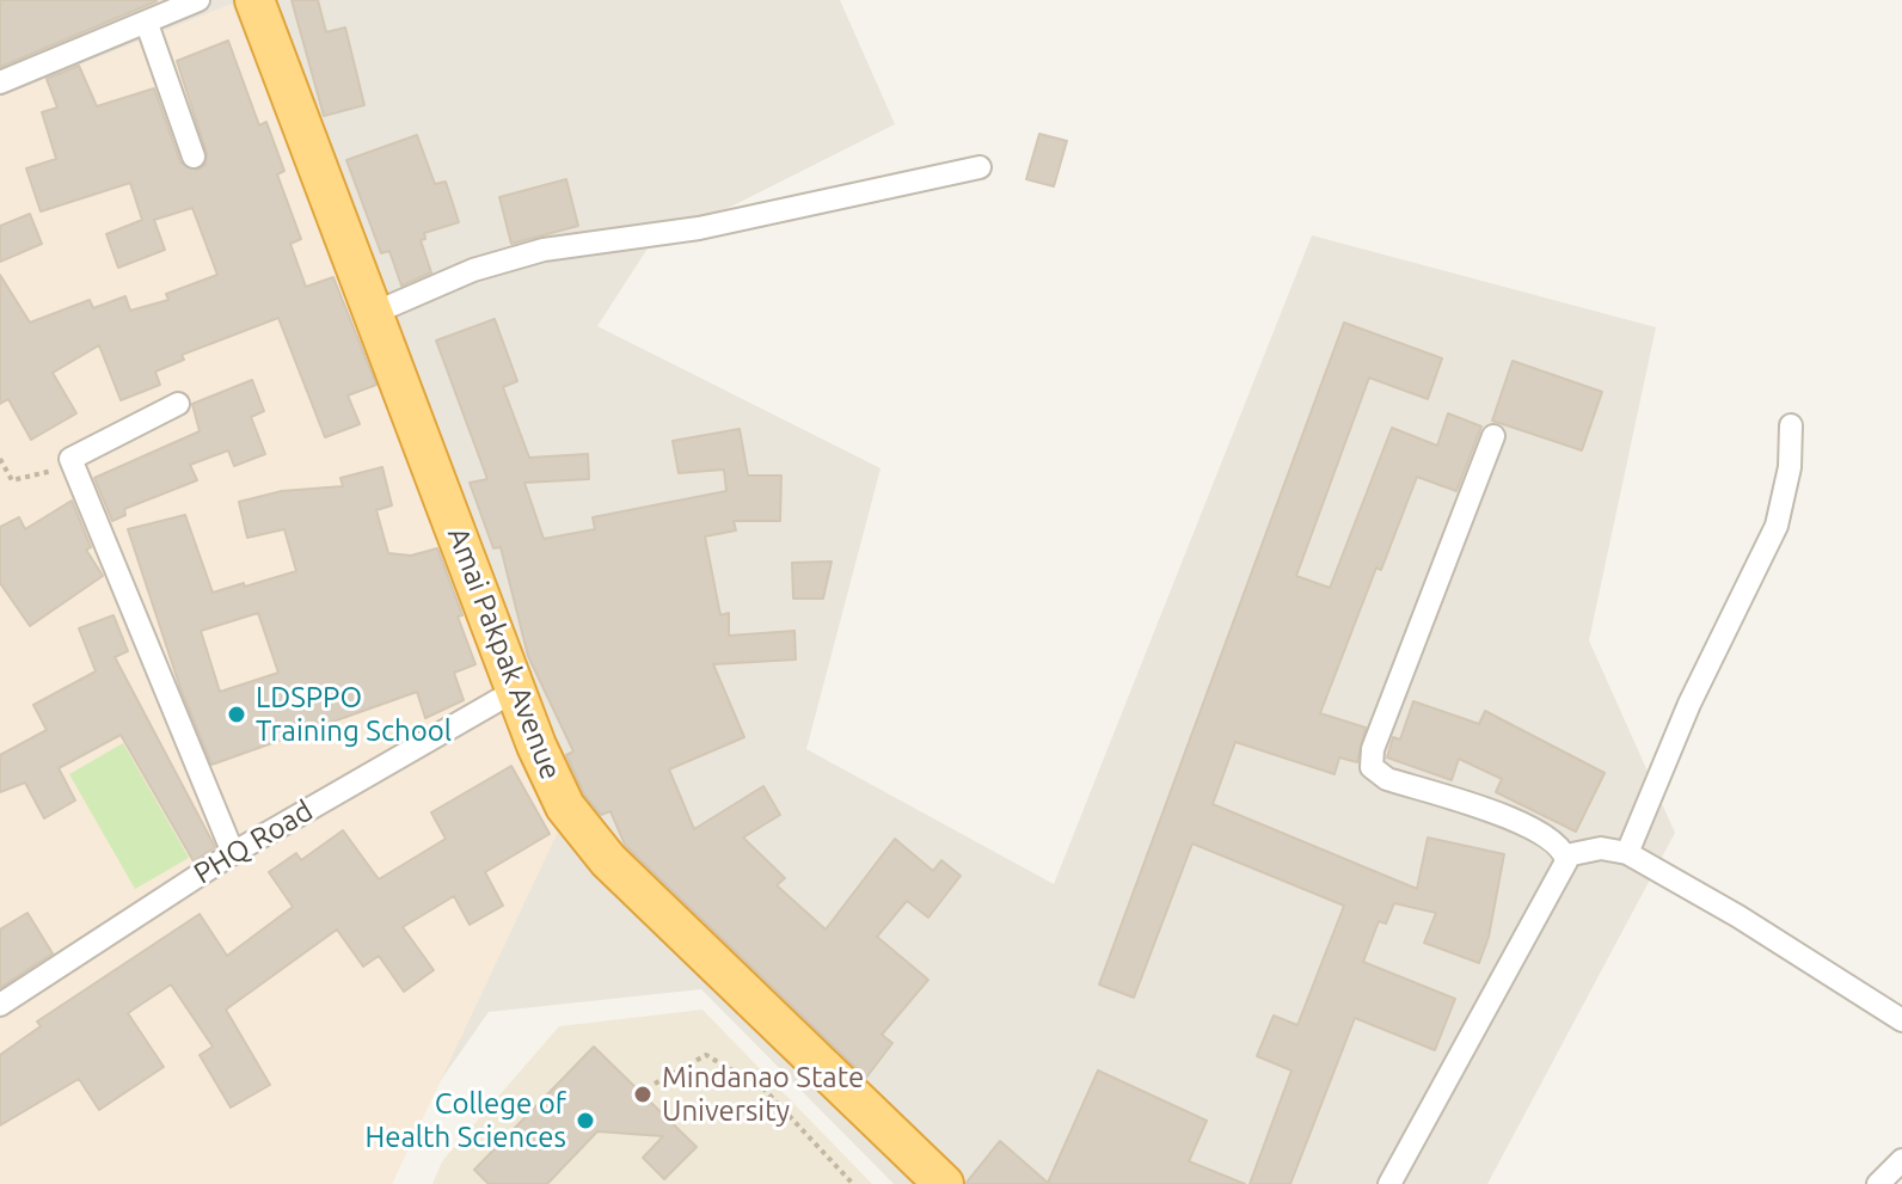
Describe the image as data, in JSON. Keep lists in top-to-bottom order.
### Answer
{
  "streets": {
    "highway": ["Amai Pakpak Avenue"],
    "street": ["PHQ Road"]
  },
  "crossings": [
    ["Amai Pakpak Avenue", "PHQ Road"]
  ],
  "places": ["LDSPPO Training School", "Mindanao State University", "College of Health Sciences"]
}
